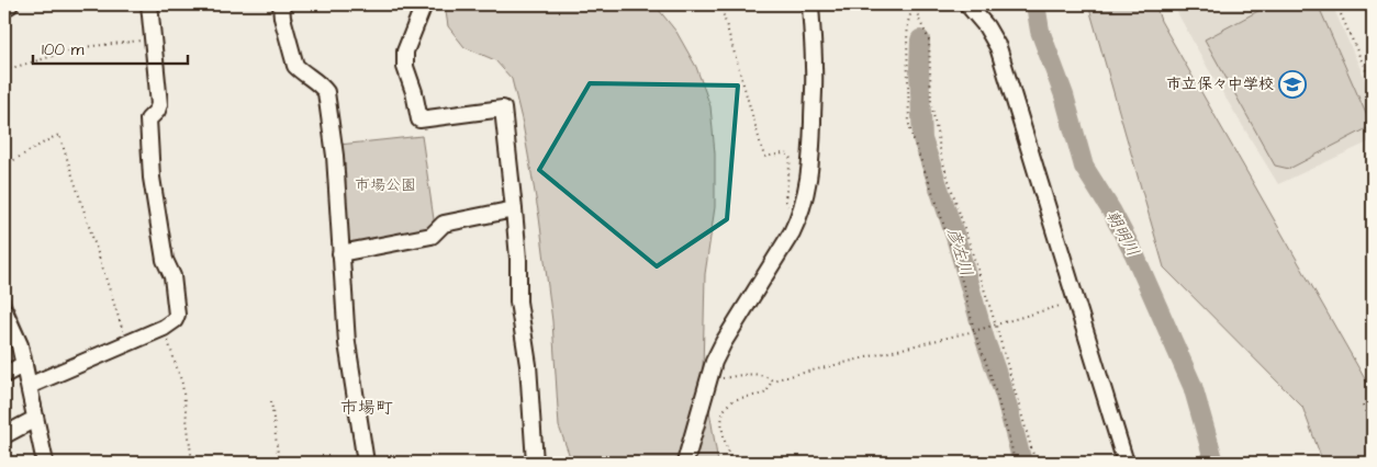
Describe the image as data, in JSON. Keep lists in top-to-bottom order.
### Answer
{
  "districts": ["市場町"],
  "water": ["朝明川", "彦左川"],
  "parks": ["市場公園"],
  "places": {
    "school or university": ["市立保々中学校"]
  },
  "scale_bar": "100 m"
}
